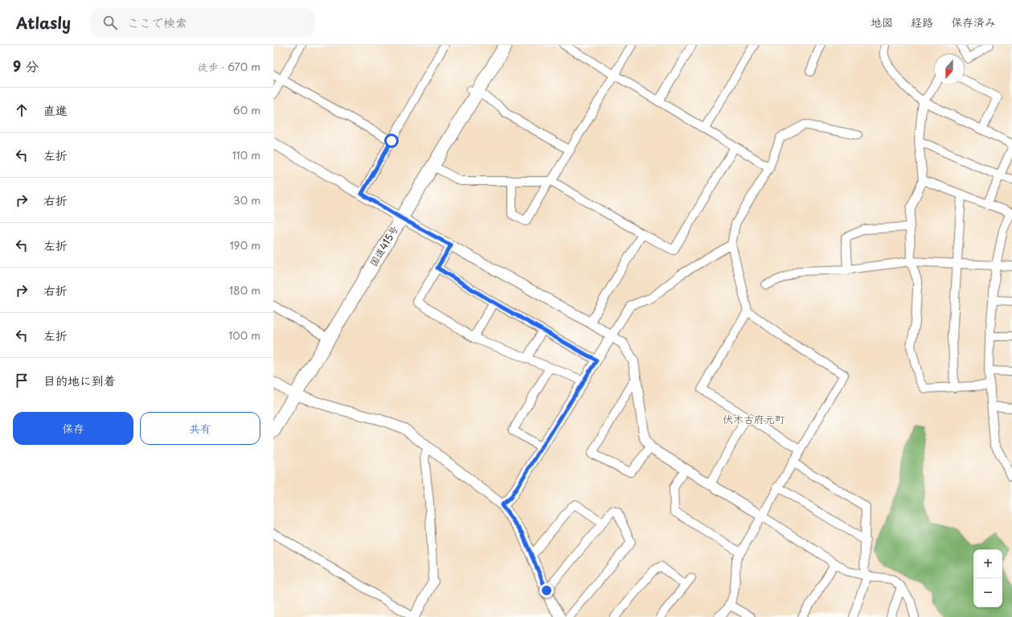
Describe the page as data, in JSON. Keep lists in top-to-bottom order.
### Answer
{
  "streets": {
    "highway": ["国道415号"]
  },
  "districts": ["伏木古府元町"],
  "north": "bottom",
  "page": {
    "header": "Atlasly",
    "search": "ここで検索",
    "nav": ["地図", "経路", "保存済み"],
    "heading": ["9 分", "徒歩 · 670 m"],
    "list": [
      ["直進", "60 m"],
      ["左折", "110 m"],
      ["右折", "30 m"],
      ["左折", "190 m"],
      ["右折", "180 m"],
      ["左折", "100 m"],
      "目的地に到着"
    ],
    "buttons": ["保存", "共有"],
    "map_buttons": ["+", "−"]
  }
}
